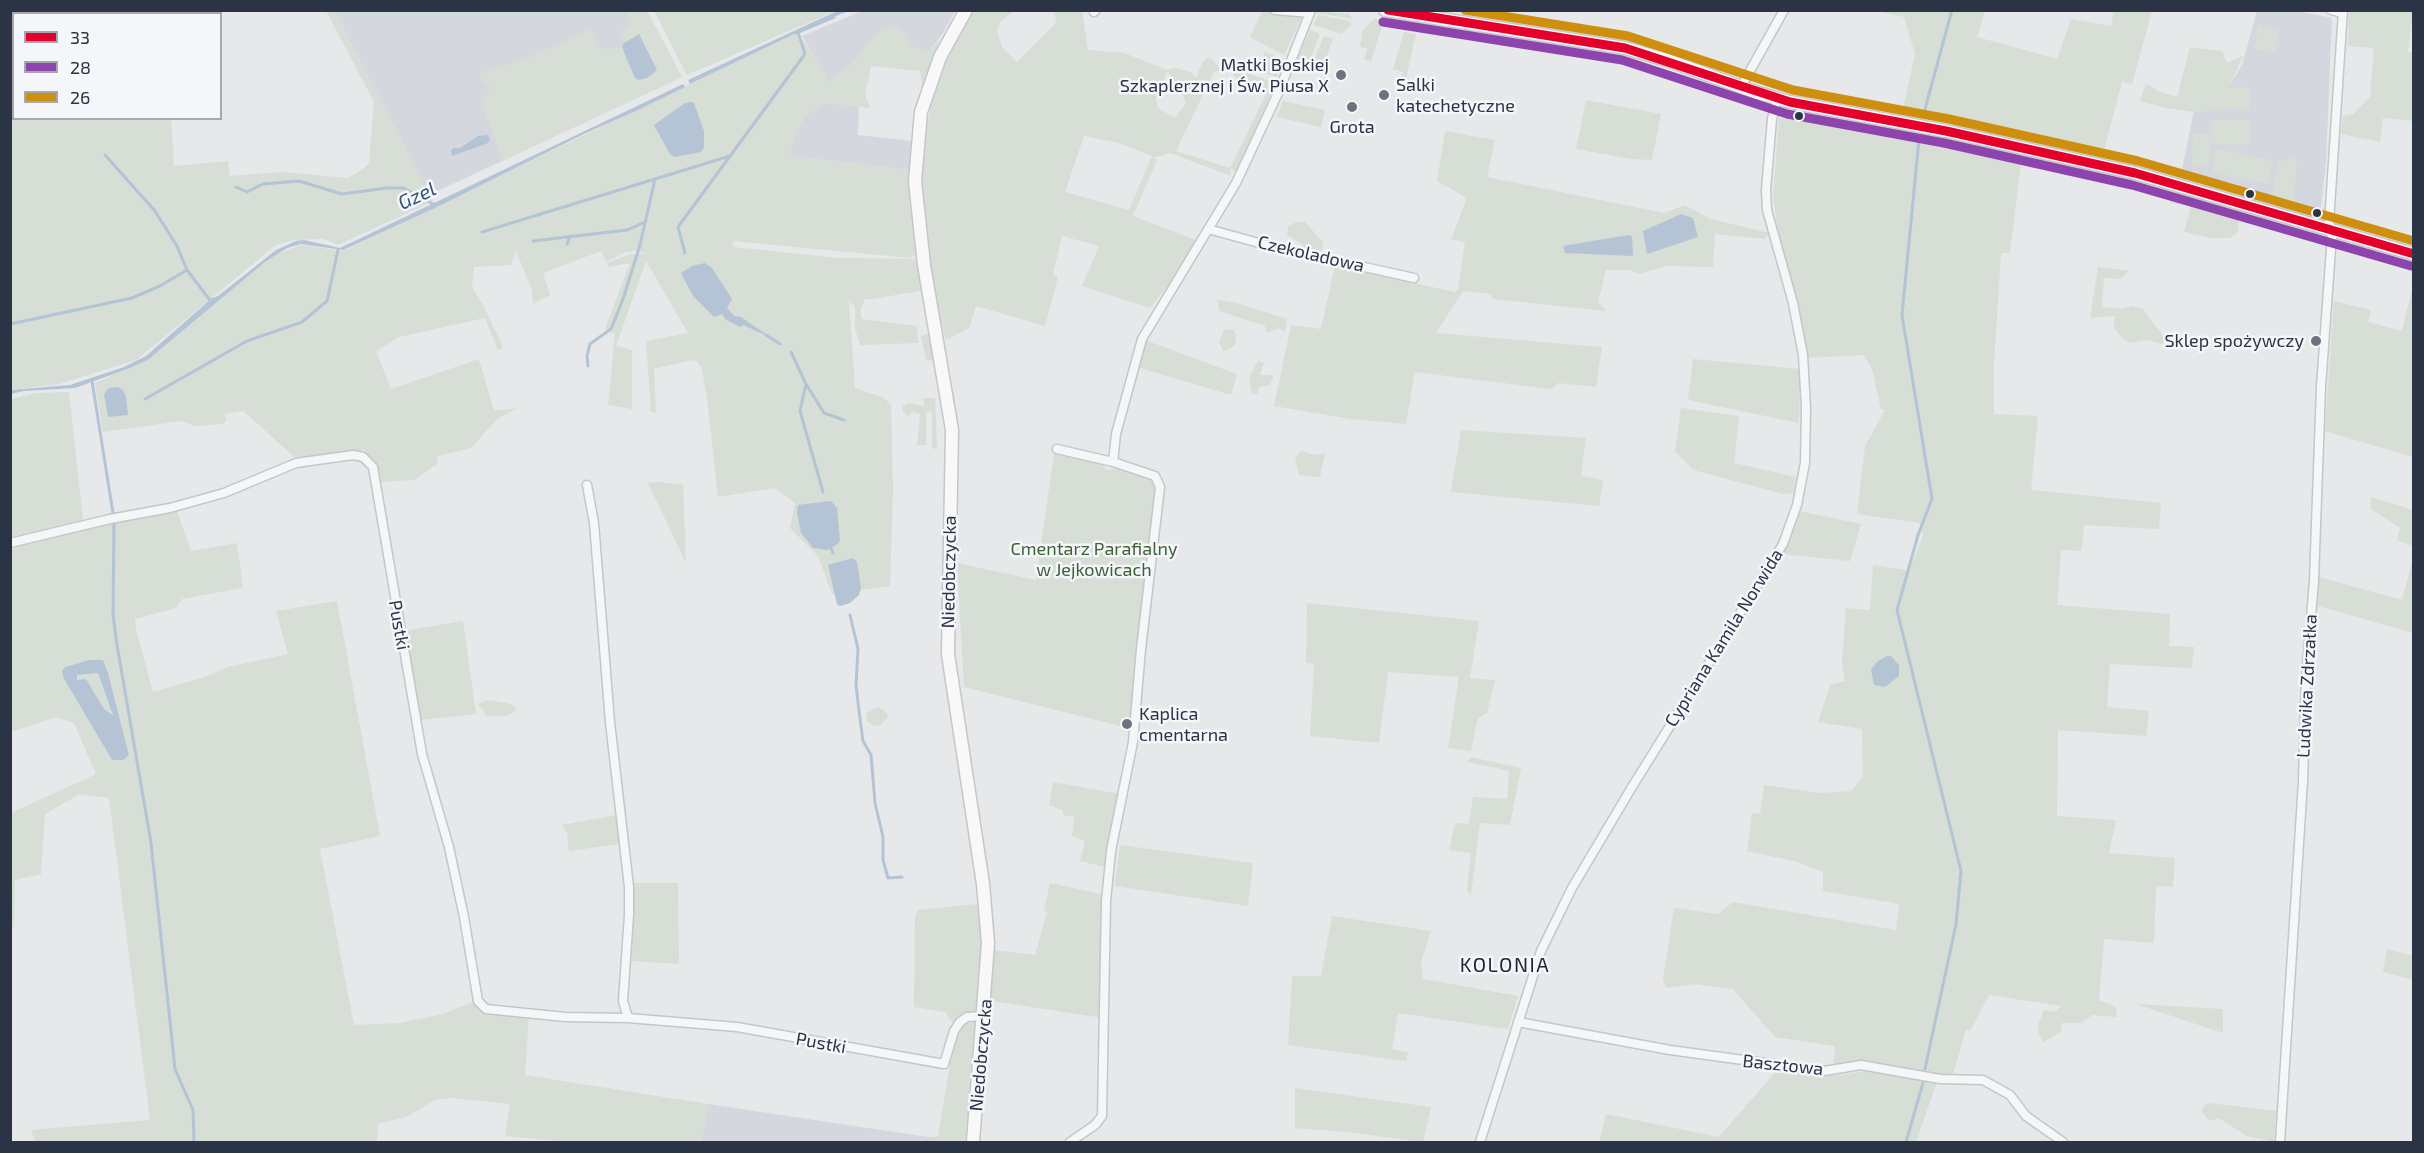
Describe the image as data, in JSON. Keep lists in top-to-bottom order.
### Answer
{
  "streets": {
    "street": [
      "Czekoladowa",
      "Niedobczycka",
      "Pustki",
      "Cypriana Kamila Norwida",
      "Ludwika Zdrzałka",
      "Basztowa"
    ]
  },
  "crossings": [
    ["Niedobczycka", "Pustki"],
    ["Cypriana Kamila Norwida", "Basztowa"]
  ],
  "districts": ["KOLONIA"],
  "water": ["Gzel"],
  "parks": ["Cmentarz Parafialny w Jejkowicach"],
  "places": [
    "Matki Boskiej Szkaplerznej i Św. Piusa X",
    "Salki katechetyczne",
    "Grota",
    "Sklep spożywczy",
    "Kaplica cmentarna"
  ],
  "lines": ["transit line 33", "transit line 26", "transit line 28"],
  "legend": ["33", "28", "26"]
}
